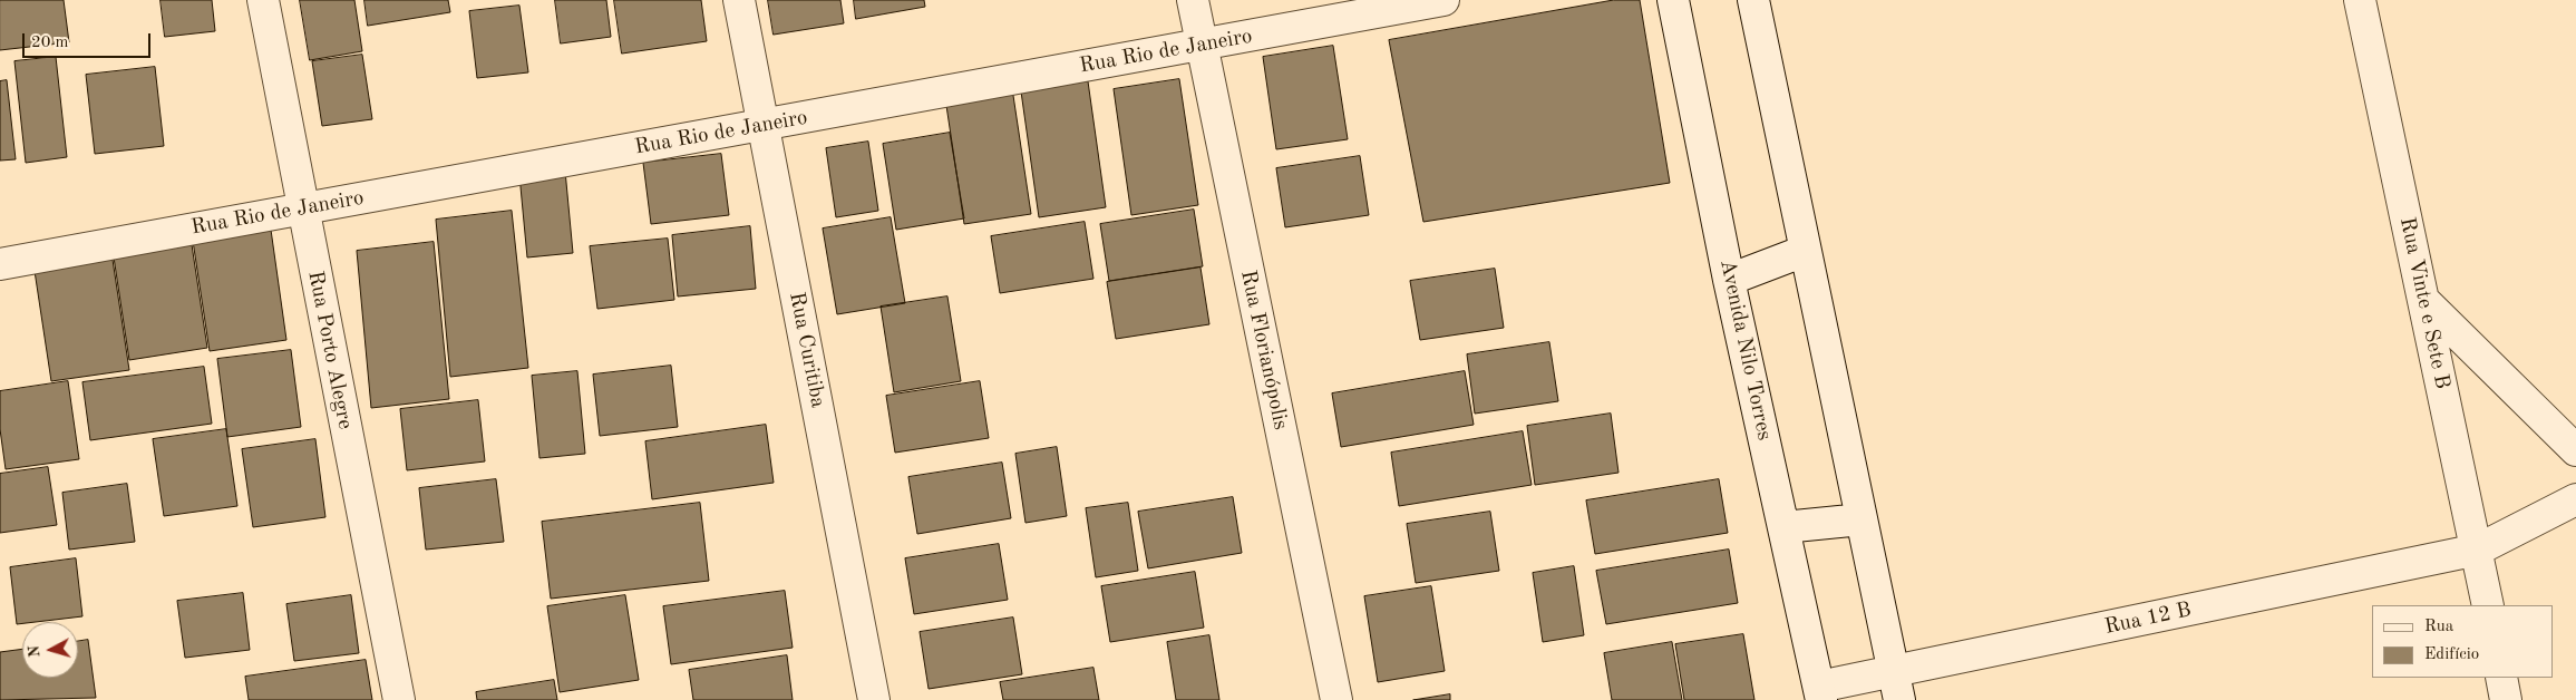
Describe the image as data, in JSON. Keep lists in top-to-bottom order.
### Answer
{
  "streets": {
    "street": [
      "Rua Rio de Janeiro",
      "Rua Vinte e Sete B",
      "Rua Porto Alegre",
      "Rua Curitiba",
      "Rua Florianópolis",
      "Avenida Nilo Torres",
      "Rua 12 B"
    ]
  },
  "crossings": [
    ["Rua Rio de Janeiro", "Rua Porto Alegre"],
    ["Rua Rio de Janeiro", "Rua Curitiba"],
    ["Rua Rio de Janeiro", "Rua Florianópolis"],
    ["Rua Vinte e Sete B", "Rua 12 B"],
    ["Avenida Nilo Torres", "Rua 12 B"]
  ],
  "legend": ["Rua", "Edifício"],
  "scale_bar": "20 m",
  "north": "left"
}
